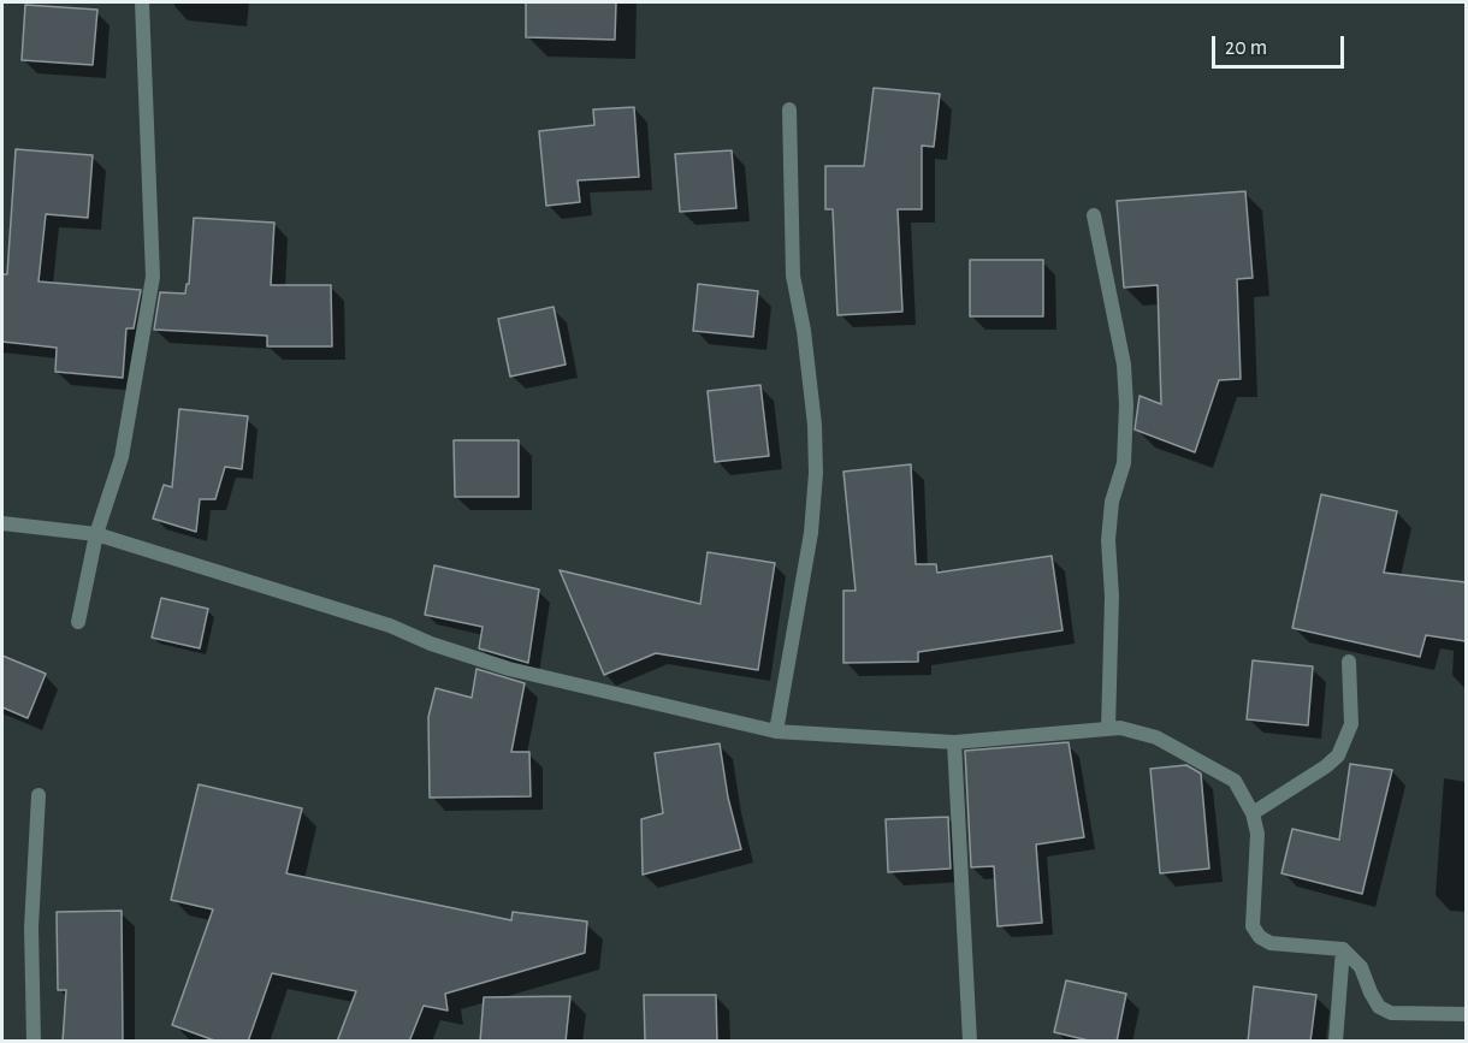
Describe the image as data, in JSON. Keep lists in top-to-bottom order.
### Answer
{
  "scale_bar": "20 m"
}
